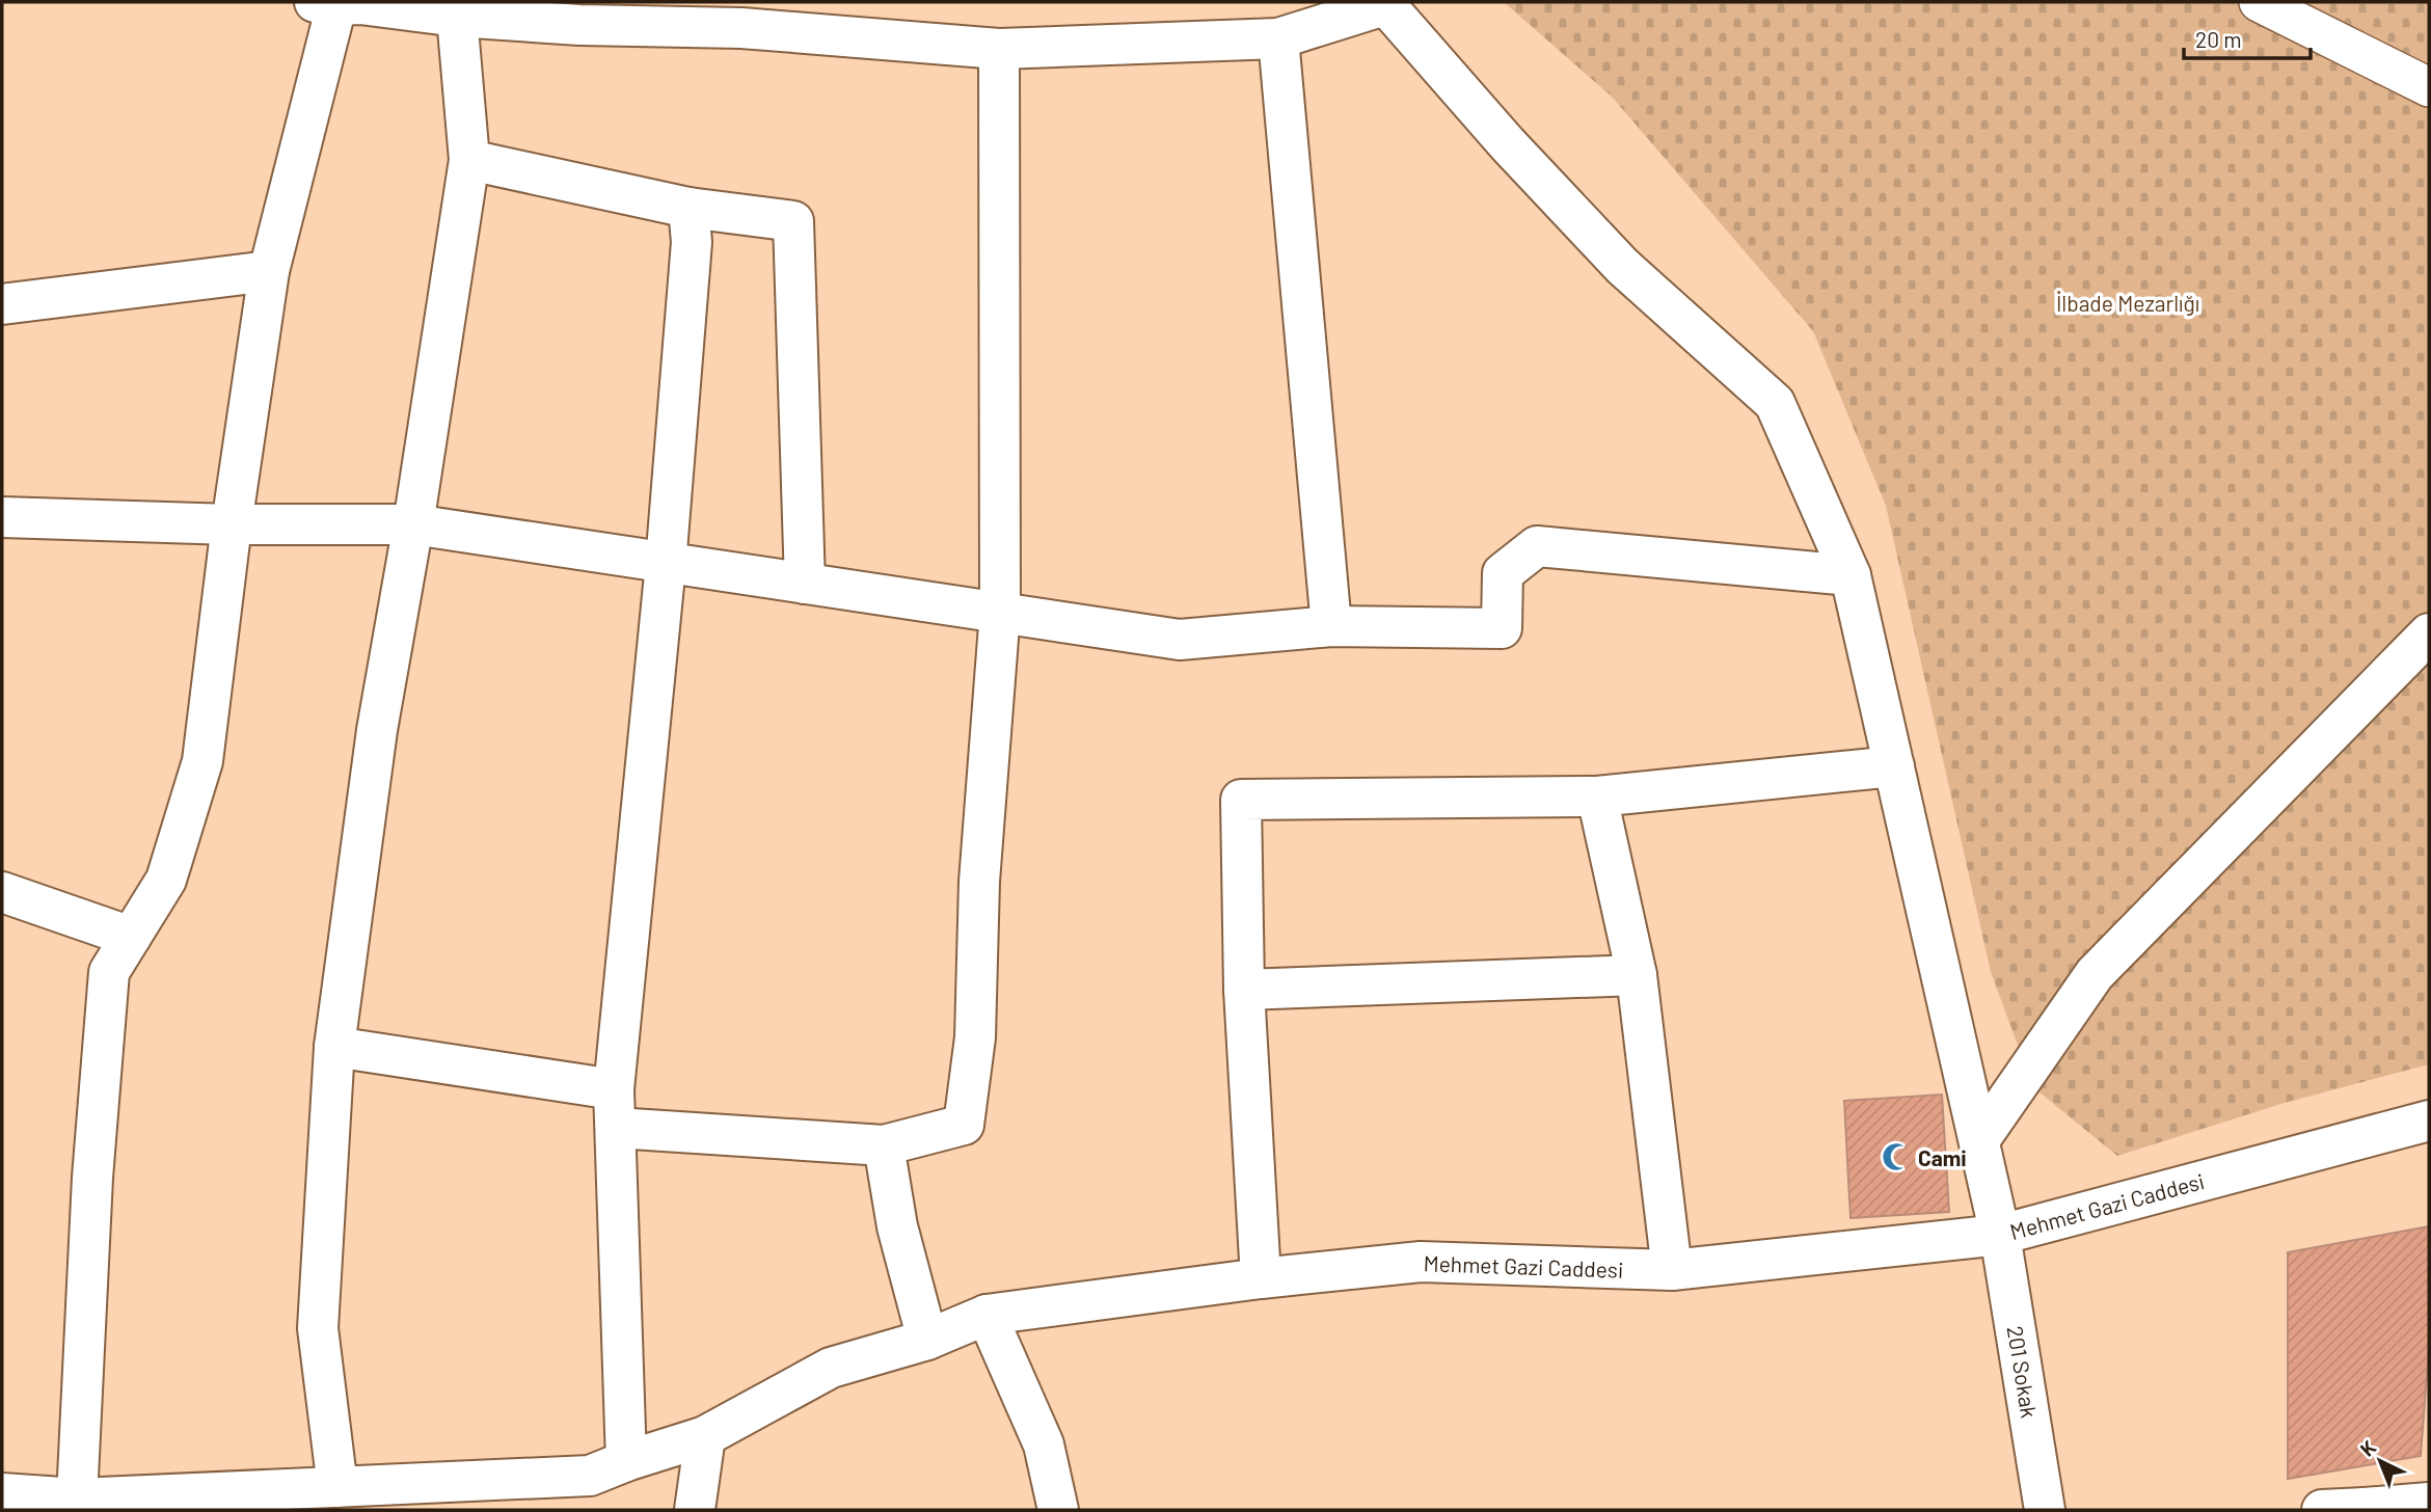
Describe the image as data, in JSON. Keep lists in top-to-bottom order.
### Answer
{
  "streets": {
    "street": ["Mehmet Gazi Caddesi", "201 Sokak"]
  },
  "crossings": [
    ["Mehmet Gazi Caddesi", "201 Sokak"]
  ],
  "parks": ["İlbade Mezarlığı"],
  "places": {
    "mosque": ["Cami"]
  },
  "scale_bar": "20 m",
  "north": "top left"
}
